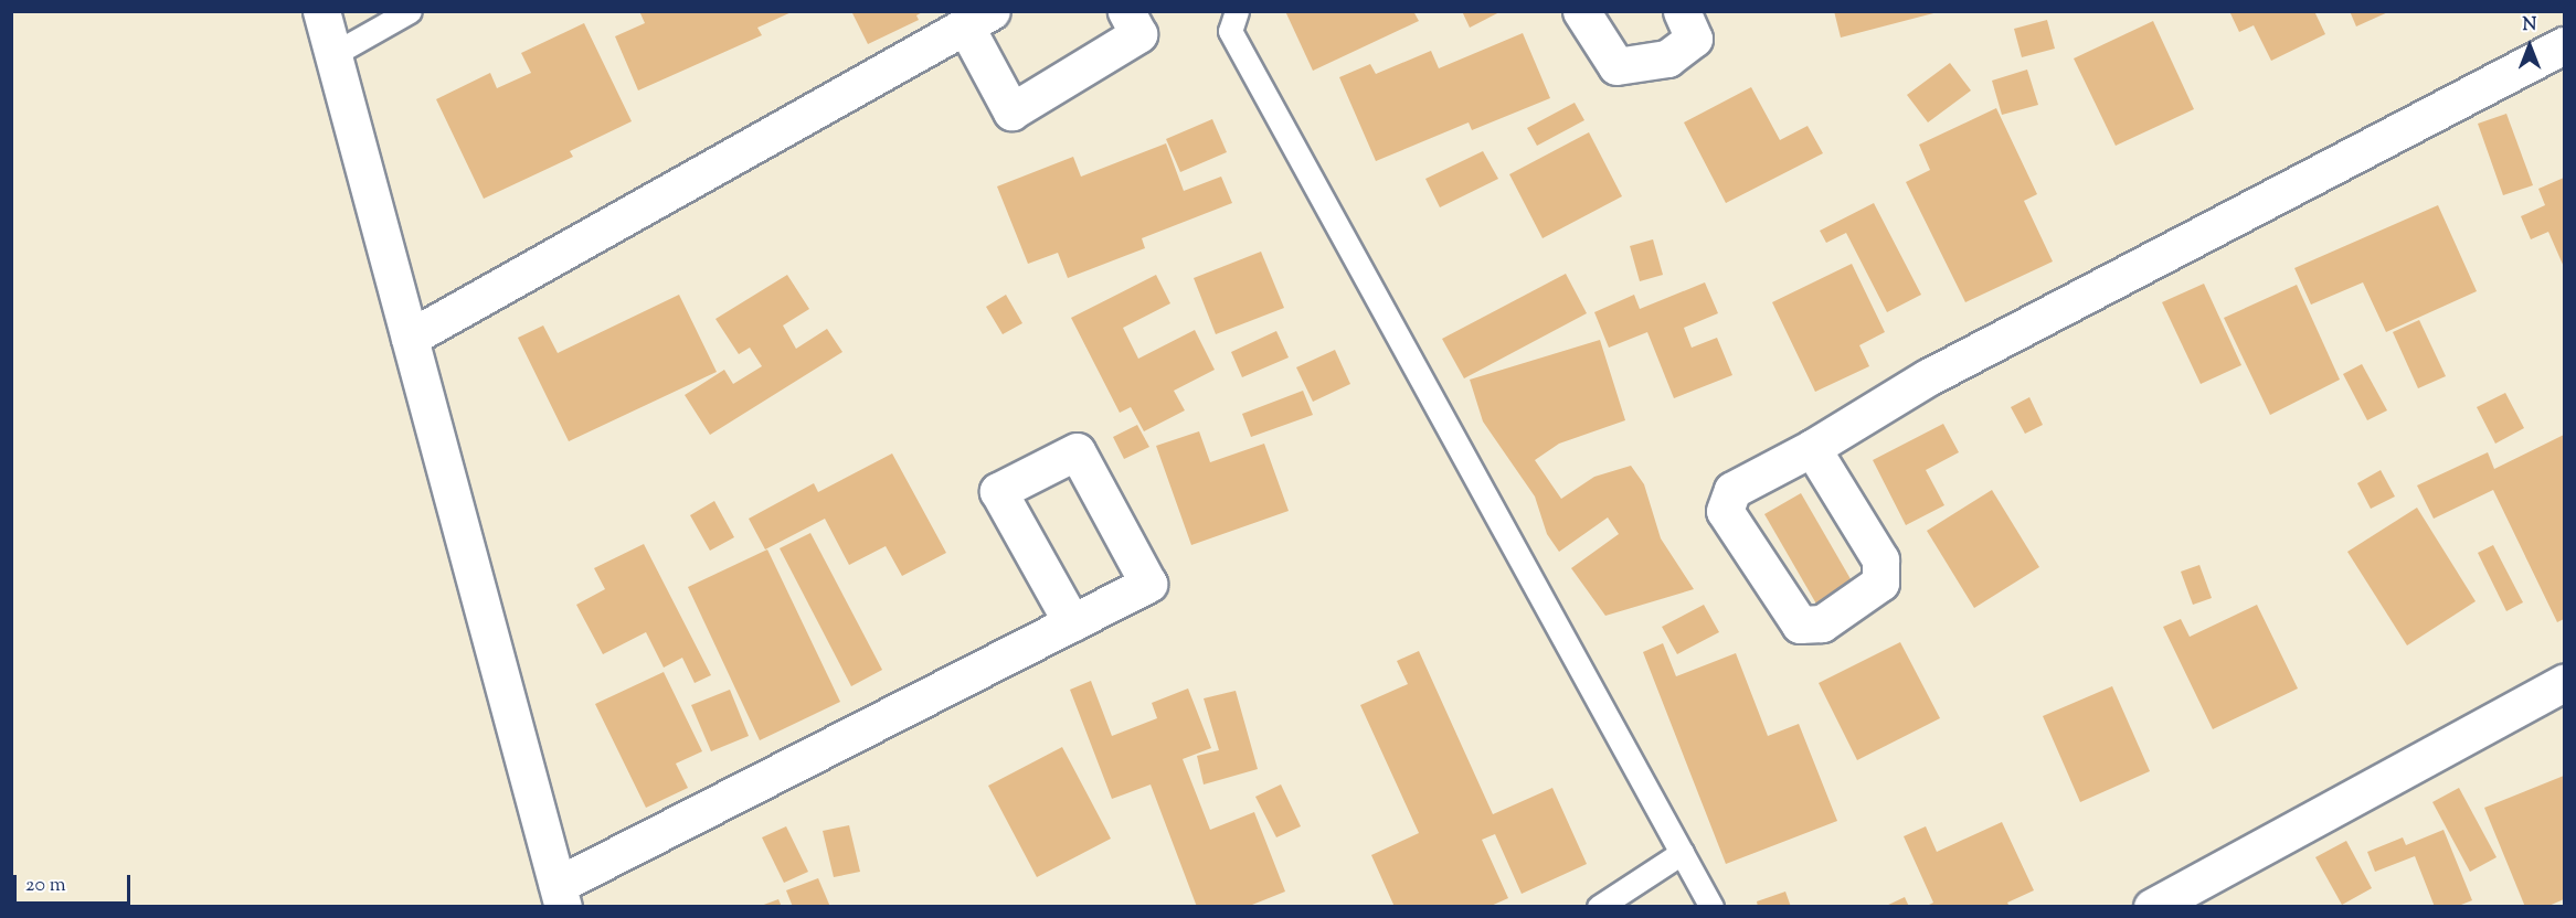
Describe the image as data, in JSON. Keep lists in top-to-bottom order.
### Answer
{
  "scale_bar": "20 m",
  "north": "top"
}
